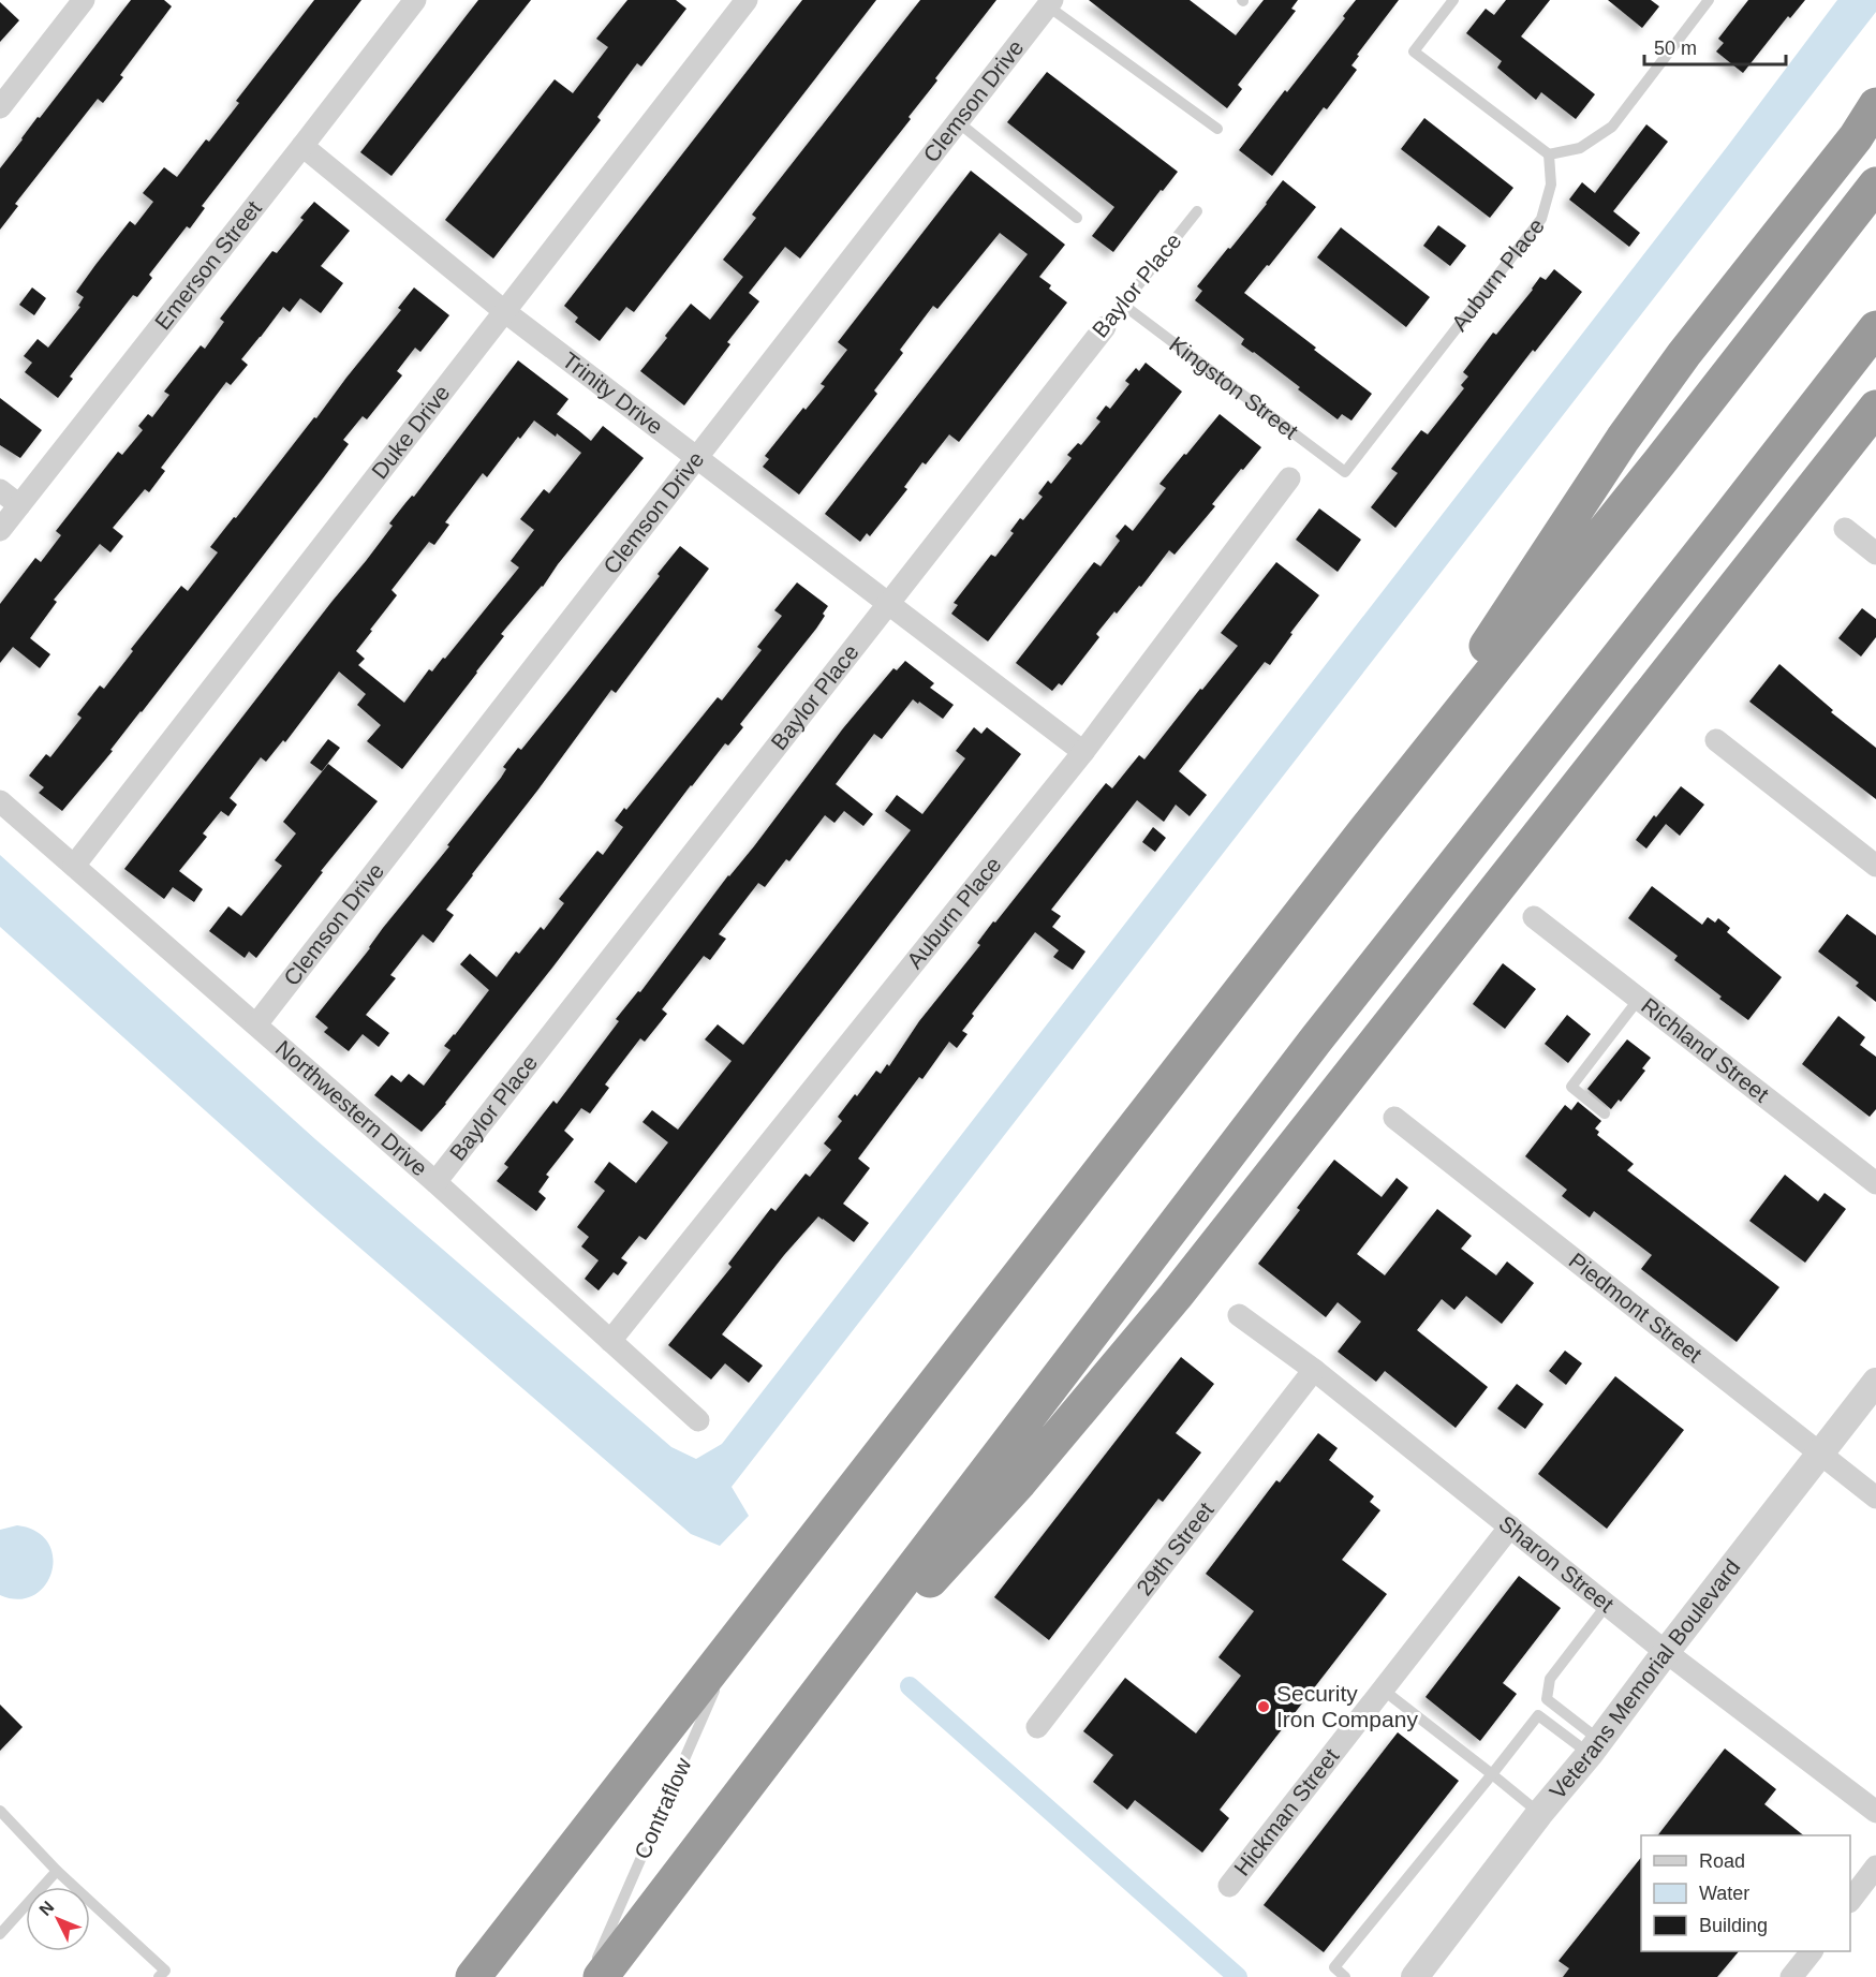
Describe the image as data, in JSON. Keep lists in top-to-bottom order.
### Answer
{
  "streets": {
    "street": [
      "Clemson Drive",
      "Emerson Street",
      "Auburn Place",
      "Baylor Place",
      "Trinity Drive",
      "Duke Drive",
      "Richland Street",
      "Northwestern Drive",
      "Piedmont Street",
      "29th Street",
      "Sharon Street",
      "Veterans Memorial Boulevard",
      "Hickman Street"
    ],
    "lane": ["Kingston Street", "Contraflow"]
  },
  "crossings": [
    ["Clemson Drive", "Trinity Drive"],
    ["Clemson Drive", "Northwestern Drive"],
    ["Emerson Street", "Trinity Drive"],
    ["Auburn Place", "Kingston Street"],
    ["Auburn Place", "Trinity Drive"],
    ["Auburn Place", "Northwestern Drive"],
    ["Baylor Place", "Kingston Street"],
    ["Baylor Place", "Trinity Drive"],
    ["Baylor Place", "Northwestern Drive"],
    ["Trinity Drive", "Duke Drive"],
    ["Duke Drive", "Northwestern Drive"],
    ["Piedmont Street", "Veterans Memorial Boulevard"],
    ["29th Street", "Sharon Street"],
    ["Sharon Street", "Veterans Memorial Boulevard"],
    ["Sharon Street", "Hickman Street"]
  ],
  "places": ["Security Iron Company"],
  "legend": ["Road", "Water", "Building"],
  "scale_bar": "50 m",
  "north": "top left"
}
